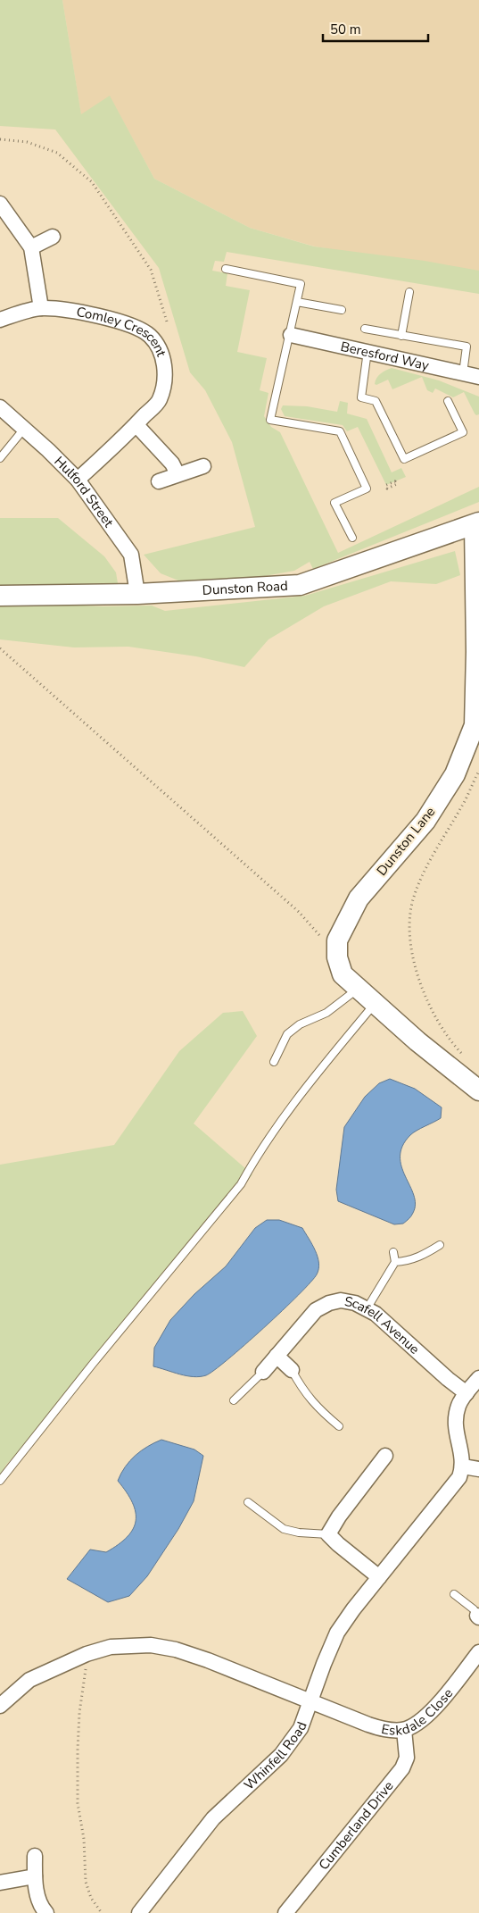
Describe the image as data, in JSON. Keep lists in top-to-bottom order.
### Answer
{
  "streets": {
    "street": [
      "Comley Crescent",
      "Beresford Way",
      "Hulford Street",
      "Dunston Road",
      "Dunston Lane",
      "Scafell Avenue",
      "Eskdale Close",
      "Whinfell Road",
      "Cumberland Drive"
    ]
  },
  "crossings": [
    ["Comley Crescent", "Hulford Street"],
    ["Hulford Street", "Dunston Road"],
    ["Dunston Road", "Dunston Lane"],
    ["Eskdale Close", "Whinfell Road"],
    ["Eskdale Close", "Cumberland Drive"]
  ],
  "scale_bar": "50 m"
}
